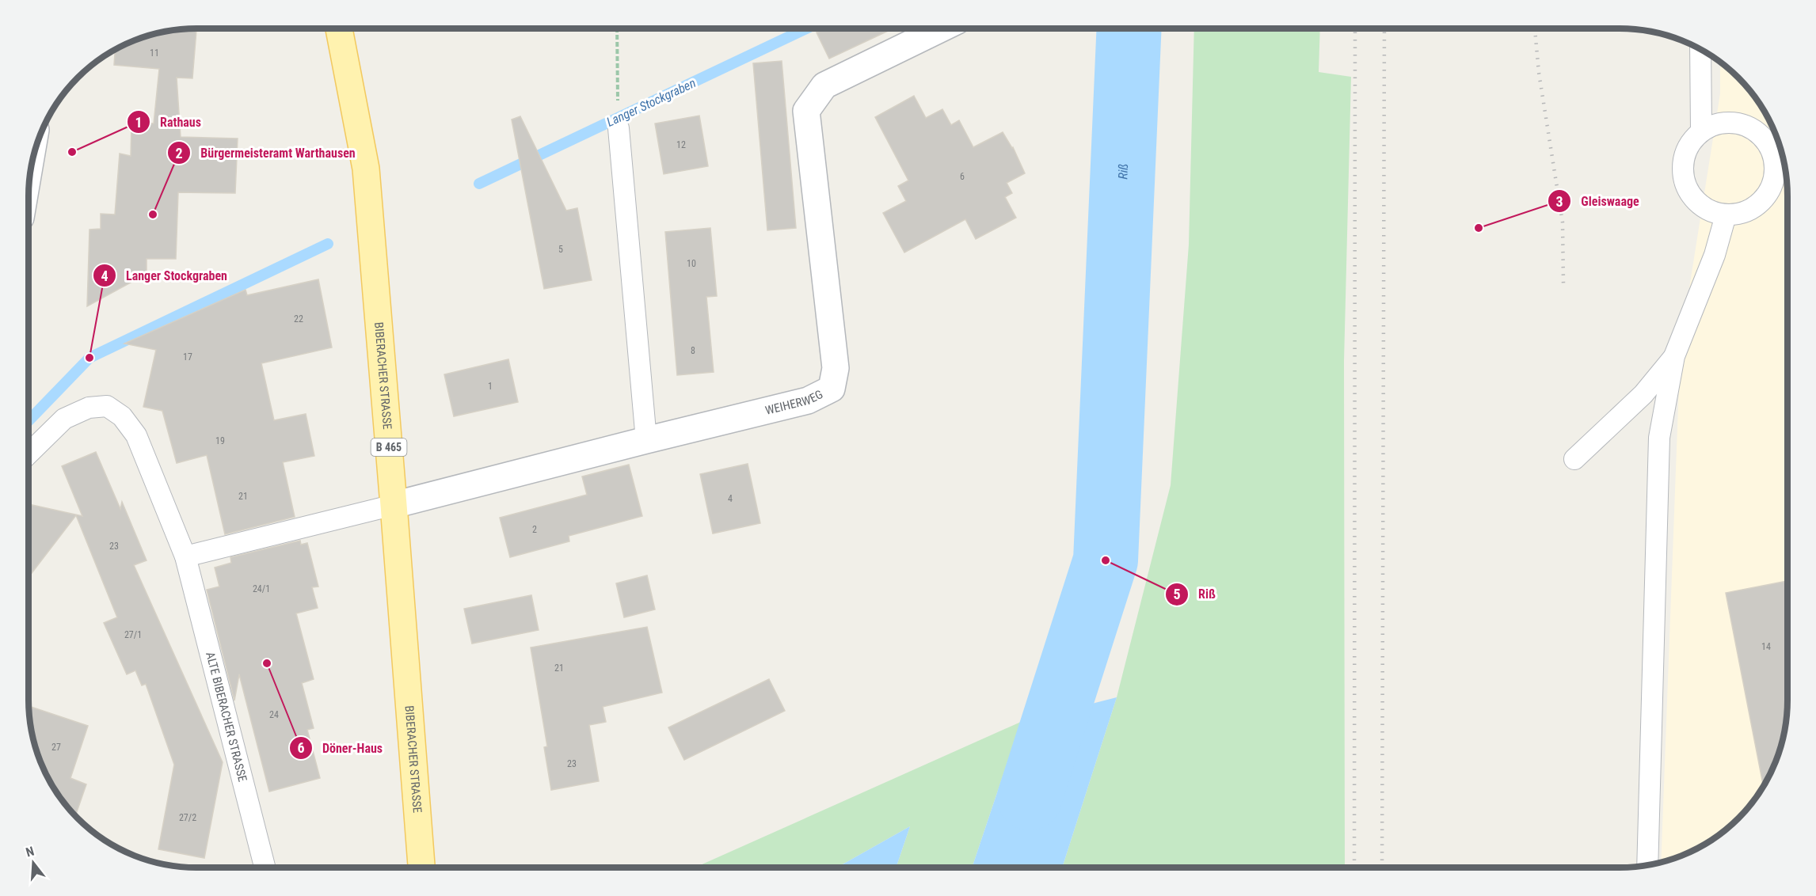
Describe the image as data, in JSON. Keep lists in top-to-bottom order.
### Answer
{
  "streets": {
    "main road": ["BIBERACHER STRASSE", "B 465"],
    "street": ["WEIHERWEG"],
    "lane": ["ALTE BIBERACHER STRASSE"]
  },
  "crossings": [
    ["BIBERACHER STRASSE", "WEIHERWEG"]
  ],
  "water": ["Langer Stockgraben", "Riß"],
  "places": [
    "Rathaus",
    "Bürgermeisteramt Warthausen",
    "Gleiswaage",
    "Langer Stockgraben",
    "Riß",
    "Döner-Haus"
  ],
  "house_numbers": [
    "11",
    "12",
    "6",
    "5",
    "10",
    "22",
    "8",
    "17",
    "1",
    "19",
    "21",
    "4",
    "2",
    "23",
    "24/1",
    "27/1",
    "14",
    "21",
    "24",
    "27",
    "23",
    "27/2"
  ],
  "north": "top"
}
